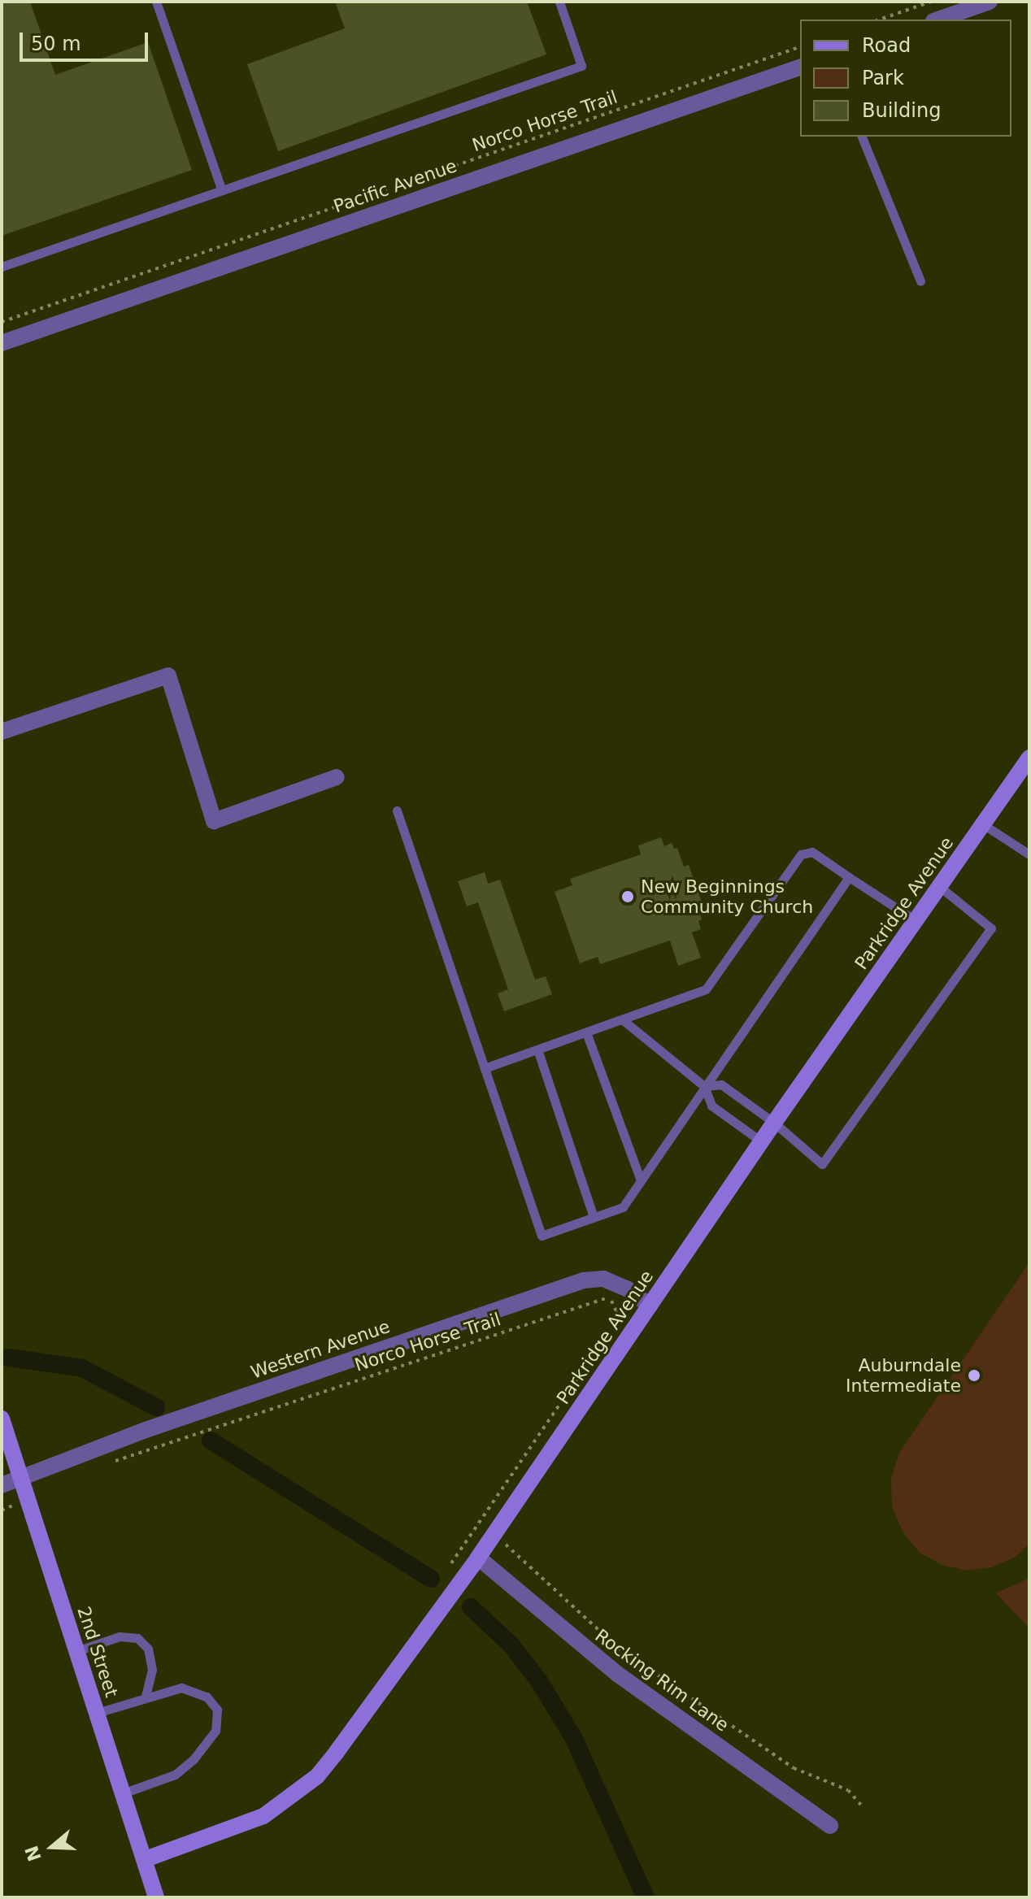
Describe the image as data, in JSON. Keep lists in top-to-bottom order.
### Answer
{
  "streets": {
    "street": [
      "Pacific Avenue",
      "Parkridge Avenue",
      "Western Avenue",
      "2nd Street",
      "Rocking Rim Lane"
    ],
    "path": ["Norco Horse Trail"]
  },
  "crossings": [
    ["Parkridge Avenue", "Western Avenue"],
    ["Parkridge Avenue", "2nd Street"],
    ["Parkridge Avenue", "Rocking Rim Lane"],
    ["Western Avenue", "2nd Street"]
  ],
  "places": ["New Beginnings Community Church", "Auburndale Intermediate"],
  "legend": ["Road", "Park", "Building"],
  "scale_bar": "50 m",
  "north": "left"
}
